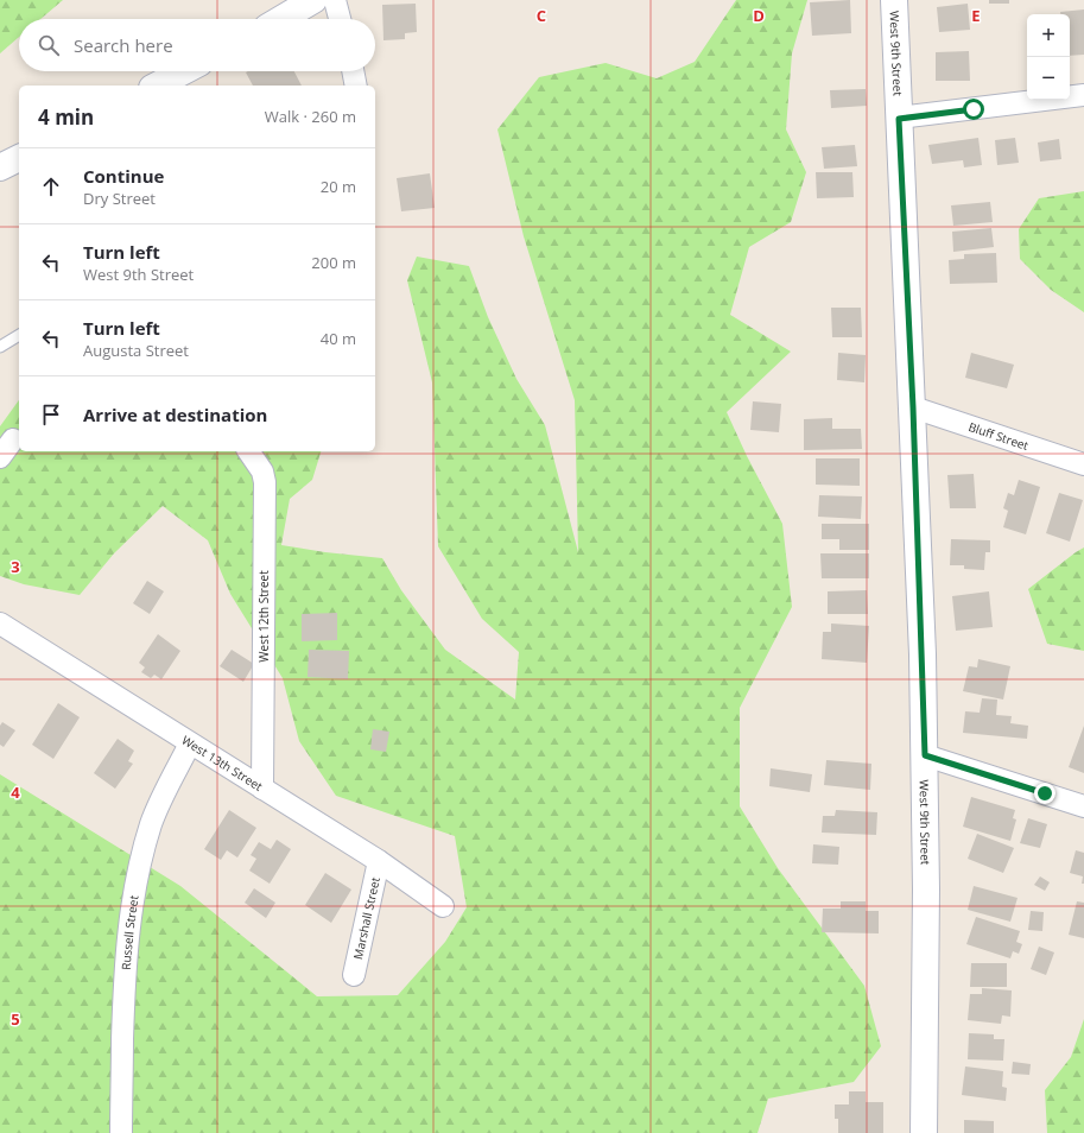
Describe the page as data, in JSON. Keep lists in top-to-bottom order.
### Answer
{
  "streets": {
    "street": [
      "West 9th Street",
      "Bluff Street",
      "West 12th Street",
      "West 13th Street",
      "Marshall Street",
      "Russell Street"
    ]
  },
  "crossings": [
    ["West 9th Street", "Bluff Street"],
    ["West 12th Street", "West 13th Street"],
    ["West 13th Street", "Marshall Street"],
    ["West 13th Street", "Russell Street"]
  ],
  "page": {
    "map_buttons": ["+", "−"],
    "search": "Search here",
    "heading": ["4 min", "Walk · 260 m"],
    "list": [
      ["Continue", "Dry Street", "20 m"],
      ["Turn left", "West 9th Street", "200 m"],
      ["Turn left", "Augusta Street", "40 m"],
      "Arrive at destination"
    ]
  },
  "grid": {
    "columns": ["C", "D", "E"],
    "rows": ["3", "4", "5"]
  }
}
